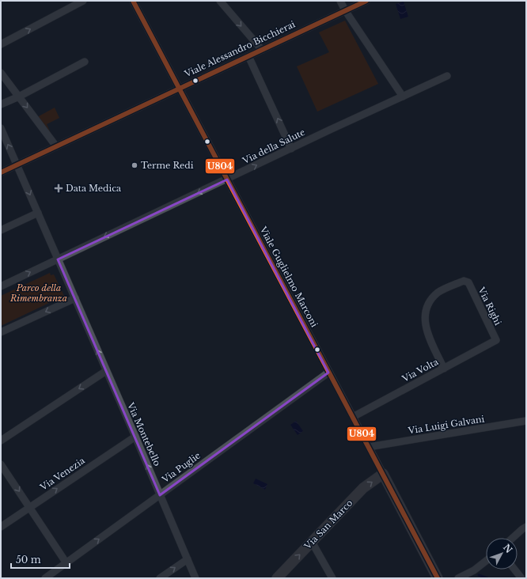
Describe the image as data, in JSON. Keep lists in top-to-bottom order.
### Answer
{
  "streets": {
    "main road": ["Via San Marco"],
    "street": [
      "Viale Alessandro Bicchierai",
      "Via della Salute",
      "Viale Guglielmo Marconi",
      "Via Righi",
      "Via Volta",
      "Via Luigi Galvani",
      "Via Montebello",
      "Via Puglie",
      "Via Venezia"
    ]
  },
  "crossings": [
    ["Viale Alessandro Bicchierai", "Viale Guglielmo Marconi"],
    ["Viale Alessandro Bicchierai", "Via Montebello"],
    ["Via della Salute", "Viale Guglielmo Marconi"],
    ["Via della Salute", "Via Montebello"],
    ["Viale Guglielmo Marconi", "Via Volta"],
    ["Viale Guglielmo Marconi", "Via Luigi Galvani"],
    ["Viale Guglielmo Marconi", "Via Puglie"],
    ["Viale Guglielmo Marconi", "Via San Marco"],
    ["Via Righi", "Via Volta"],
    ["Via Montebello", "Via Puglie"],
    ["Via Montebello", "Via Venezia"]
  ],
  "one_way": ["Via Venezia", "Via San Marco"],
  "parks": ["Parco della Rimembranza"],
  "places": {
    "other": ["Terme Redi"],
    "health": ["Data Medica"]
  },
  "lines": ["transit line U804"],
  "scale_bar": "50 m",
  "north": "top right"
}
